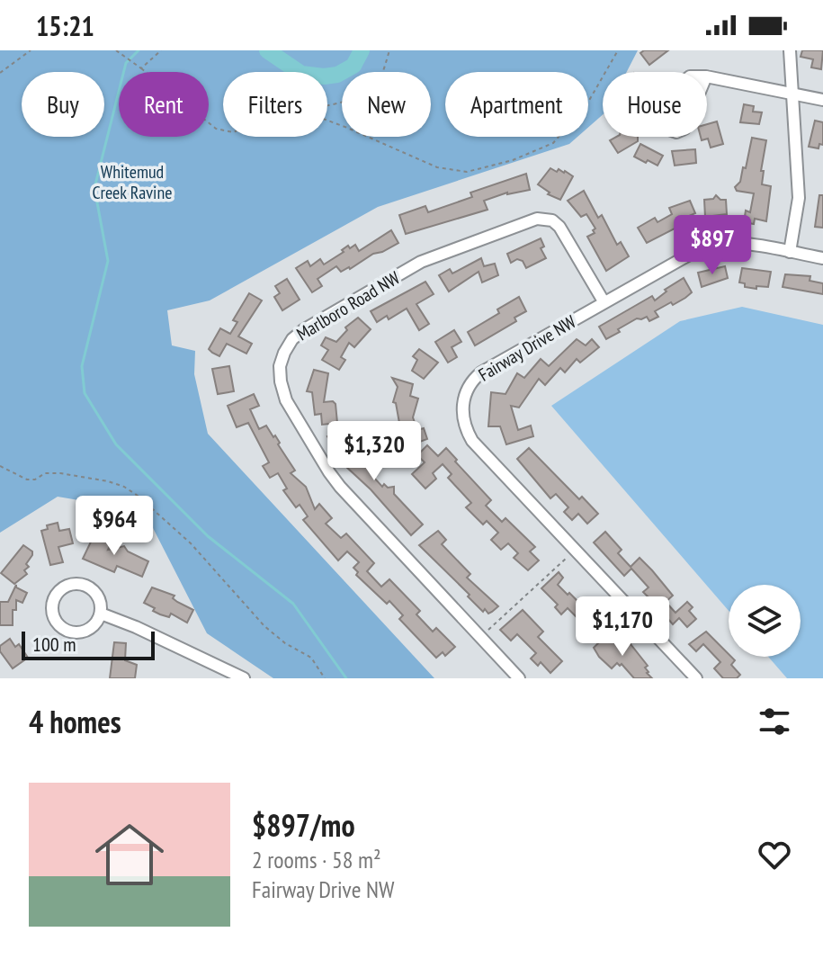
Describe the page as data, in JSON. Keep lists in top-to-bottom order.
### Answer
{
  "streets": {
    "street": ["Marlboro Road NW", "Fairway Drive NW"]
  },
  "crossings": [
    ["Marlboro Road NW", "Fairway Drive NW"]
  ],
  "parks": ["Whitemud Creek Ravine"],
  "scale_bar": "100 m",
  "page": {
    "status": "15:21",
    "chip": [
      "Buy",
      "Rent",
      "Filters",
      "New",
      "Apartment",
      "House"
    ],
    "price": [
      "$897",
      "$1,320",
      "$964",
      "$1,170"
    ],
    "scale": "100 m",
    "heading": "4 homes",
    "list": [
      {
        "name": "$897/mo",
        "note": "2 rooms · 58 m² · Fairway Drive NW"
      }
    ]
  }
}
